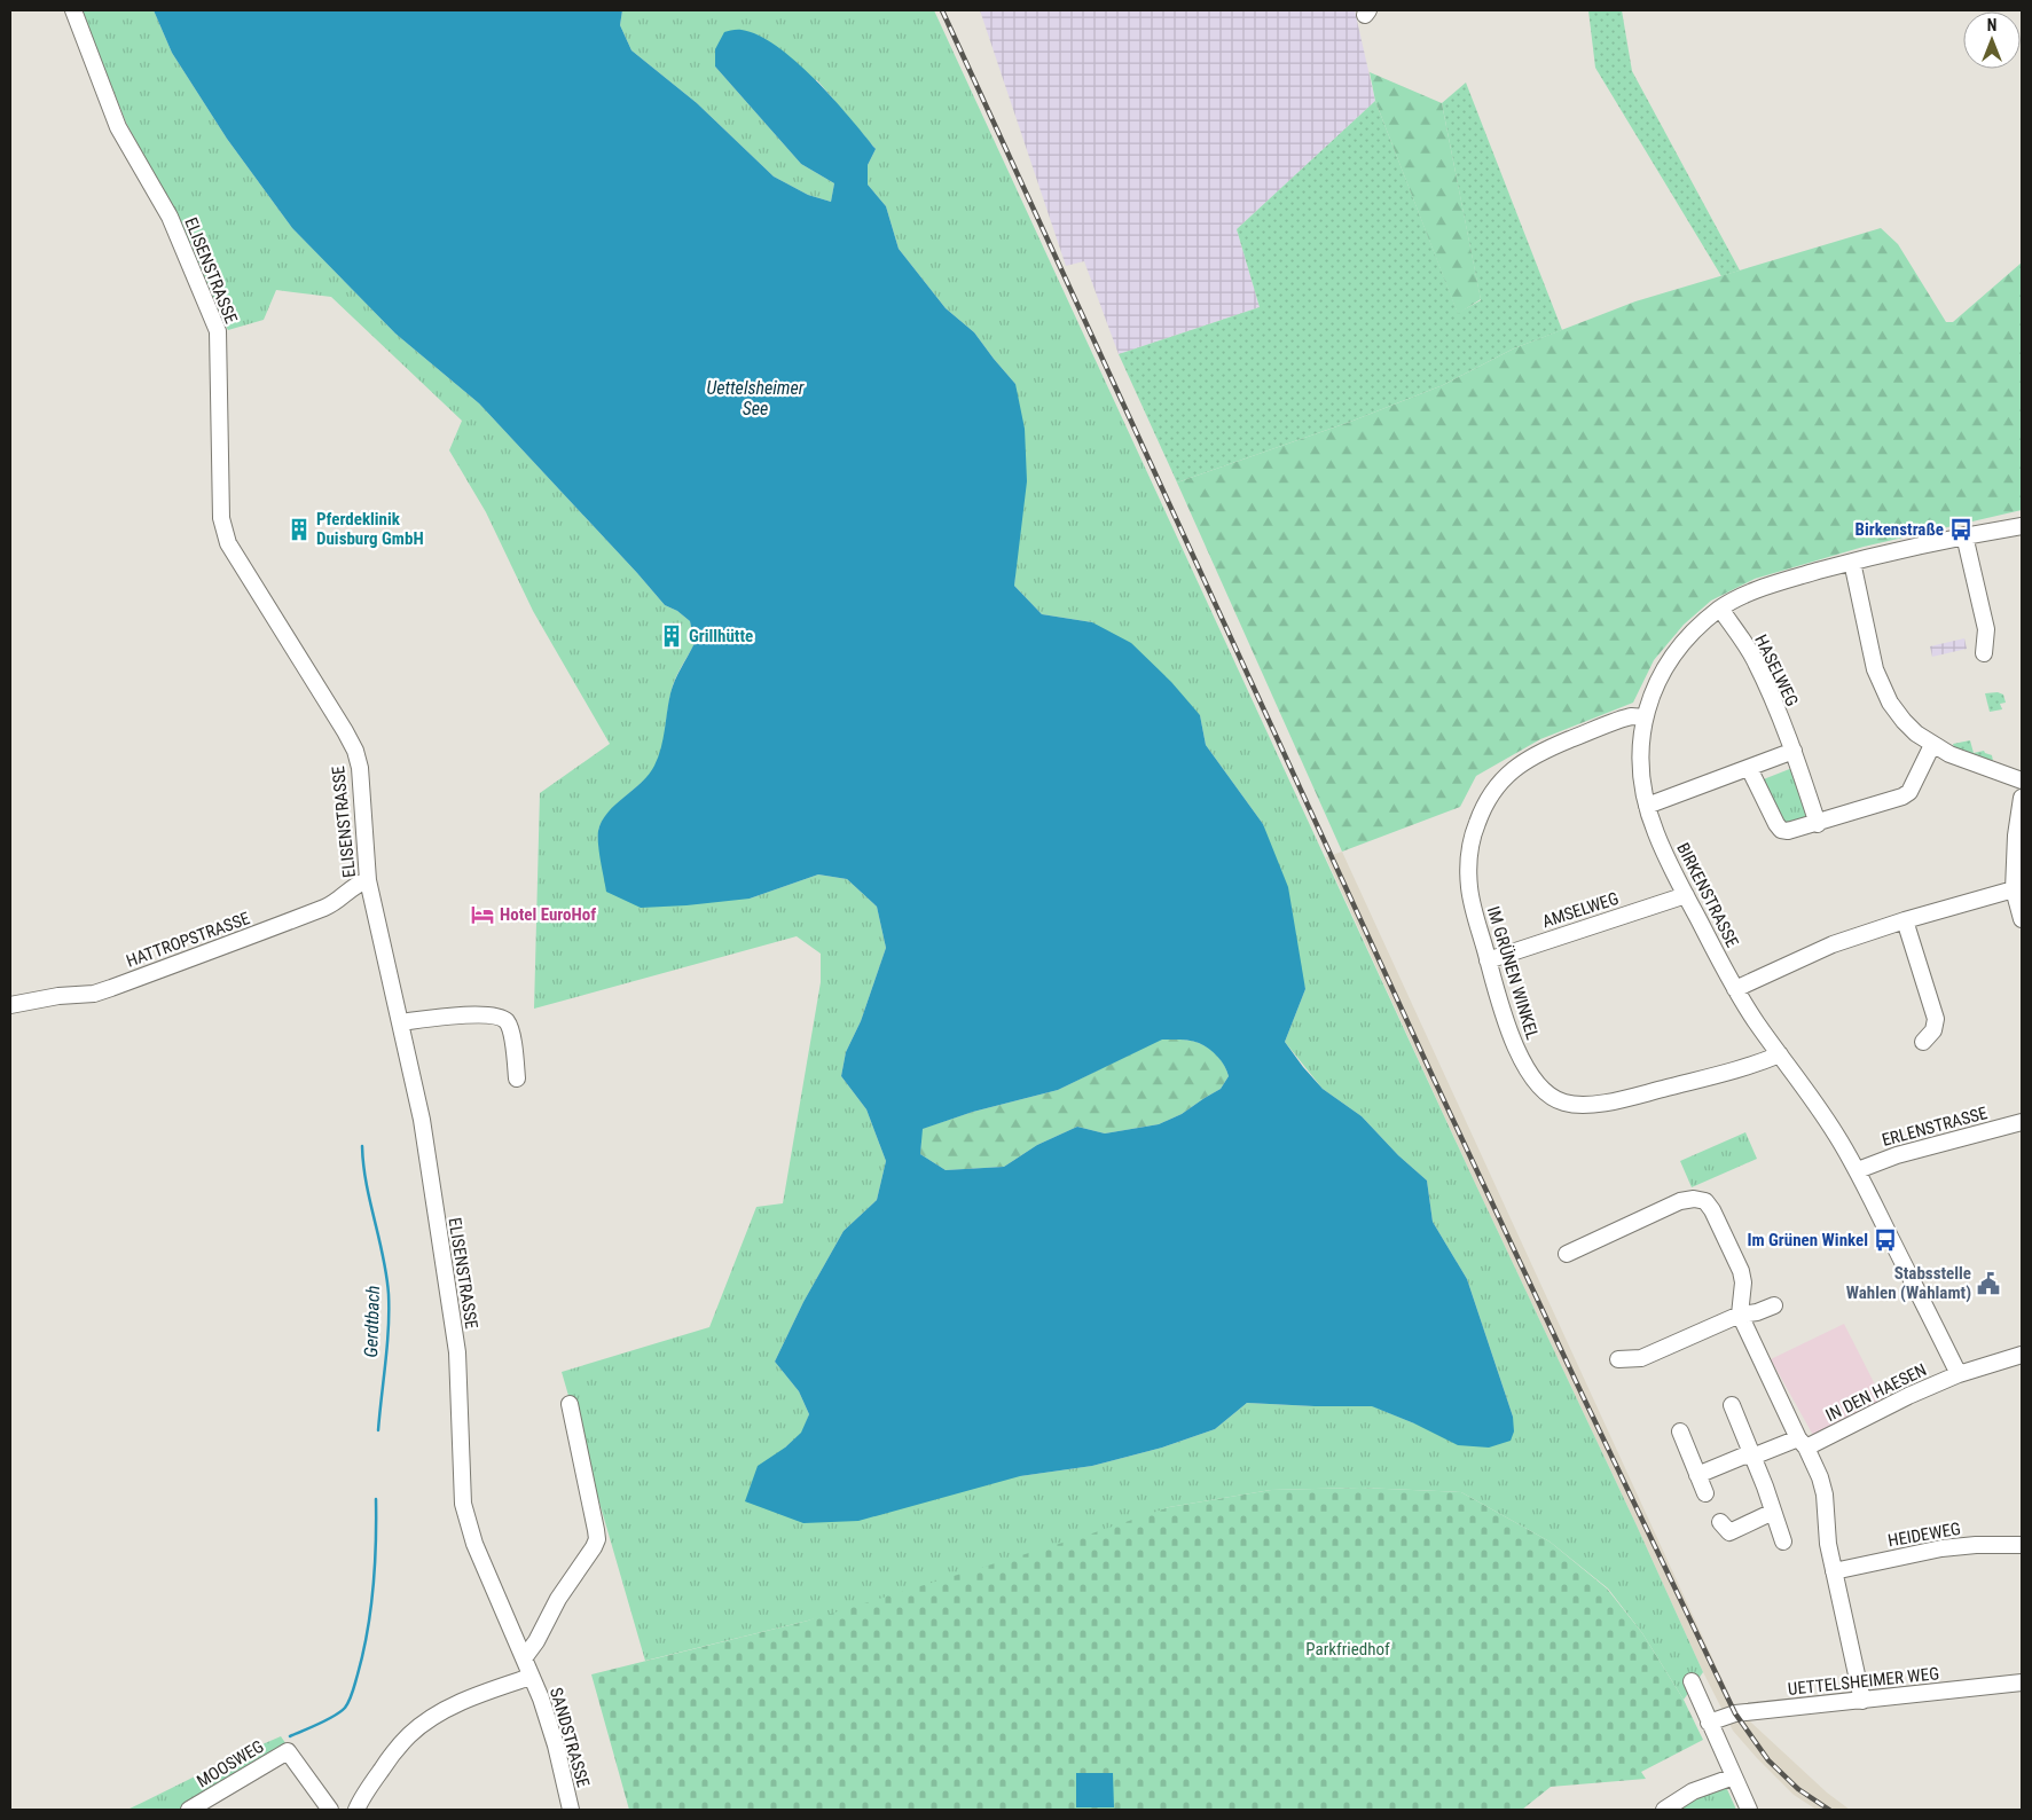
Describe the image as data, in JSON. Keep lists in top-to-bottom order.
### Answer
{
  "streets": {
    "street": [
      "ELISENSTRASSE",
      "HASELWEG",
      "BIRKENSTRASSE",
      "AMSELWEG",
      "HATTROPSTRASSE",
      "IM GRÜNEN WINKEL",
      "ERLENSTRASSE",
      "IN DEN HAESEN",
      "HEIDEWEG",
      "UETTELSHEIMER WEG",
      "SANDSTRASSE",
      "MOOSWEG"
    ]
  },
  "crossings": [
    ["ELISENSTRASSE", "HATTROPSTRASSE"],
    ["ELISENSTRASSE", "SANDSTRASSE"],
    ["HASELWEG", "BIRKENSTRASSE"],
    ["BIRKENSTRASSE", "AMSELWEG"],
    ["BIRKENSTRASSE", "IM GRÜNEN WINKEL"],
    ["BIRKENSTRASSE", "ERLENSTRASSE"],
    ["BIRKENSTRASSE", "IN DEN HAESEN"],
    ["AMSELWEG", "IM GRÜNEN WINKEL"]
  ],
  "water": ["Uettelsheimer See", "Gerdtbach"],
  "parks": ["Parkfriedhof"],
  "places": {
    "building": ["Pferdeklinik Duisburg GmbH", "Grillhütte"],
    "bus stop": ["Birkenstraße", "Im Grünen Winkel"],
    "hotel": ["Hotel EuroHof"],
    "public building": ["Stabsstelle Wahlen (Wahlamt)"]
  },
  "north": "top"
}
